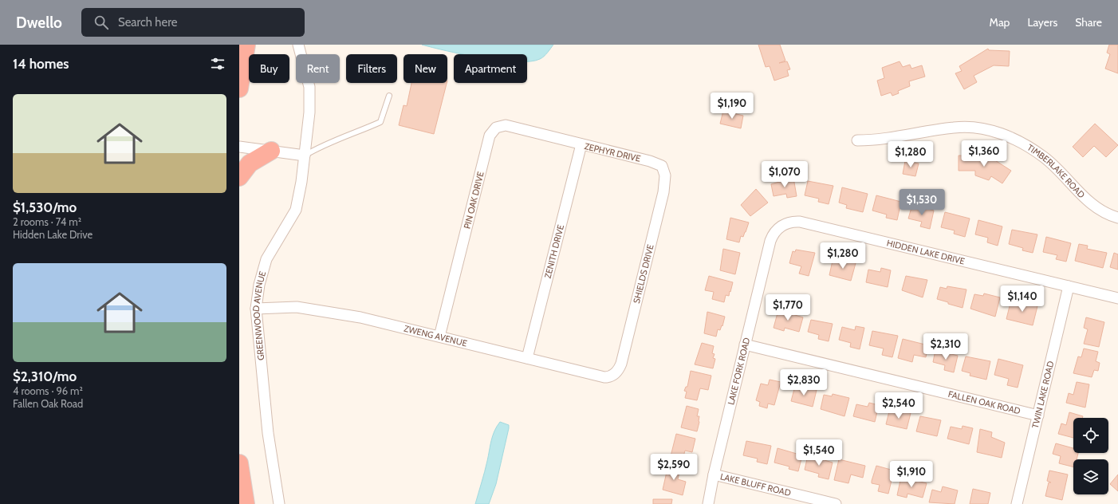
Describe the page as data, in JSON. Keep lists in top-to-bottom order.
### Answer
{
  "streets": {
    "street": [
      "ZEPHYR DRIVE",
      "TIMBERLAKE ROAD",
      "PIN OAK DRIVE",
      "ZENITH DRIVE",
      "HIDDEN LAKE DRIVE",
      "SHIELDS DRIVE",
      "GREENWOOD AVENUE",
      "ZWENG AVENUE",
      "LAKE FORK ROAD",
      "TWIN LAKE ROAD",
      "FALLEN OAK ROAD",
      "LAKE BLUFF ROAD"
    ]
  },
  "crossings": [
    ["ZEPHYR DRIVE", "PIN OAK DRIVE"],
    ["ZEPHYR DRIVE", "ZENITH DRIVE"],
    ["ZEPHYR DRIVE", "SHIELDS DRIVE"],
    ["PIN OAK DRIVE", "ZWENG AVENUE"],
    ["ZENITH DRIVE", "ZWENG AVENUE"],
    ["HIDDEN LAKE DRIVE", "LAKE FORK ROAD"],
    ["HIDDEN LAKE DRIVE", "TWIN LAKE ROAD"],
    ["SHIELDS DRIVE", "ZWENG AVENUE"],
    ["GREENWOOD AVENUE", "ZWENG AVENUE"],
    ["LAKE FORK ROAD", "FALLEN OAK ROAD"],
    ["LAKE FORK ROAD", "LAKE BLUFF ROAD"],
    ["TWIN LAKE ROAD", "FALLEN OAK ROAD"]
  ],
  "page": {
    "header": "Dwello",
    "search": "Search here",
    "nav": ["Map", "Layers", "Share"],
    "heading": "14 homes",
    "chip": [
      "Buy",
      "Rent",
      "Filters",
      "New",
      "Apartment"
    ],
    "list": [
      {
        "name": "$1,530/mo",
        "note": "2 rooms · 74 m² · Hidden Lake Drive"
      },
      {
        "name": "$2,310/mo",
        "note": "4 rooms · 96 m² · Fallen Oak Road"
      }
    ],
    "price": [
      "$1,190",
      "$1,360",
      "$1,280",
      "$1,070",
      "$1,530",
      "$1,280",
      "$1,140",
      "$1,770",
      "$2,310",
      "$2,830",
      "$2,540",
      "$1,540",
      "$2,590",
      "$1,910"
    ]
  }
}
